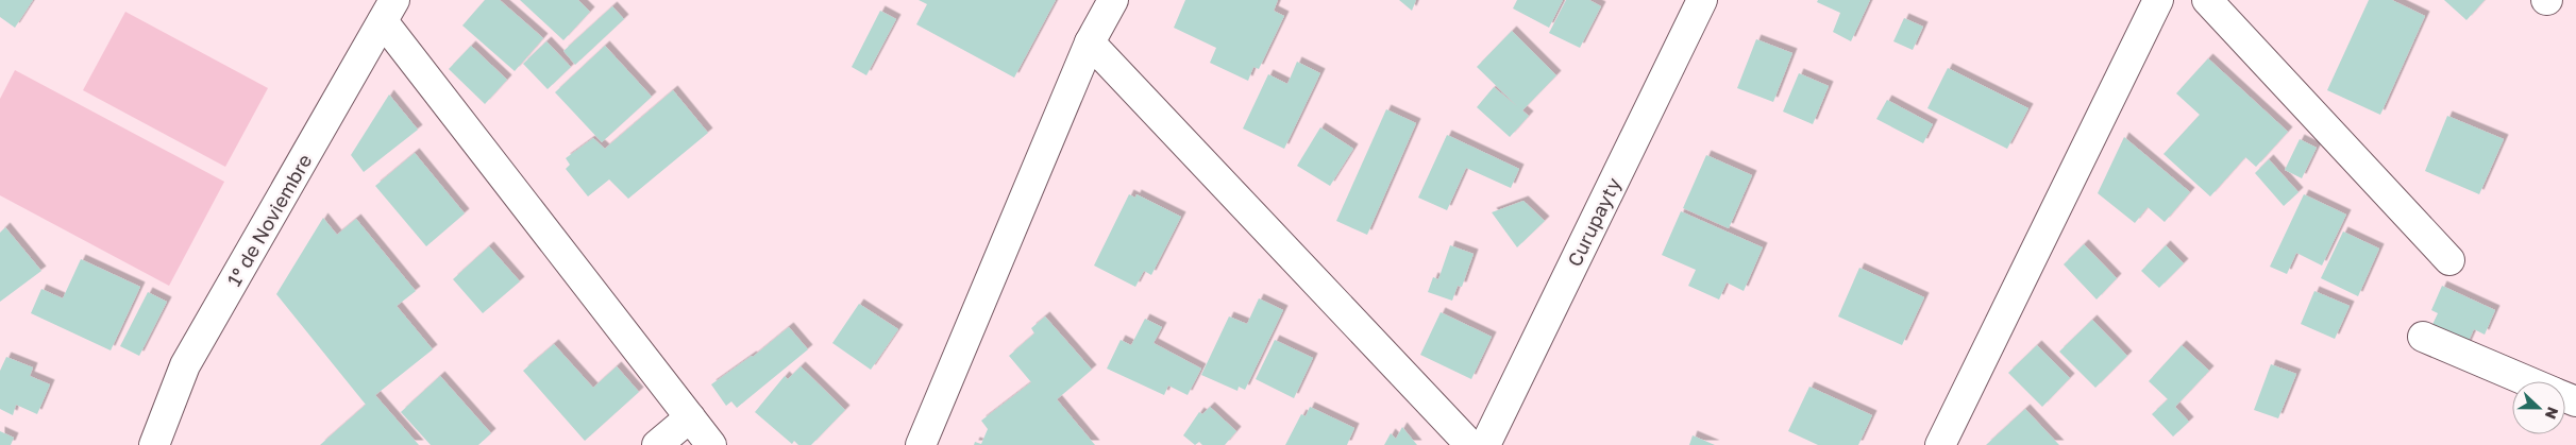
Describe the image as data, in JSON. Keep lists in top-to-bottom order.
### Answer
{
  "streets": {
    "street": ["1º de Noviembre", "Curupayty"]
  },
  "north": "right"
}
